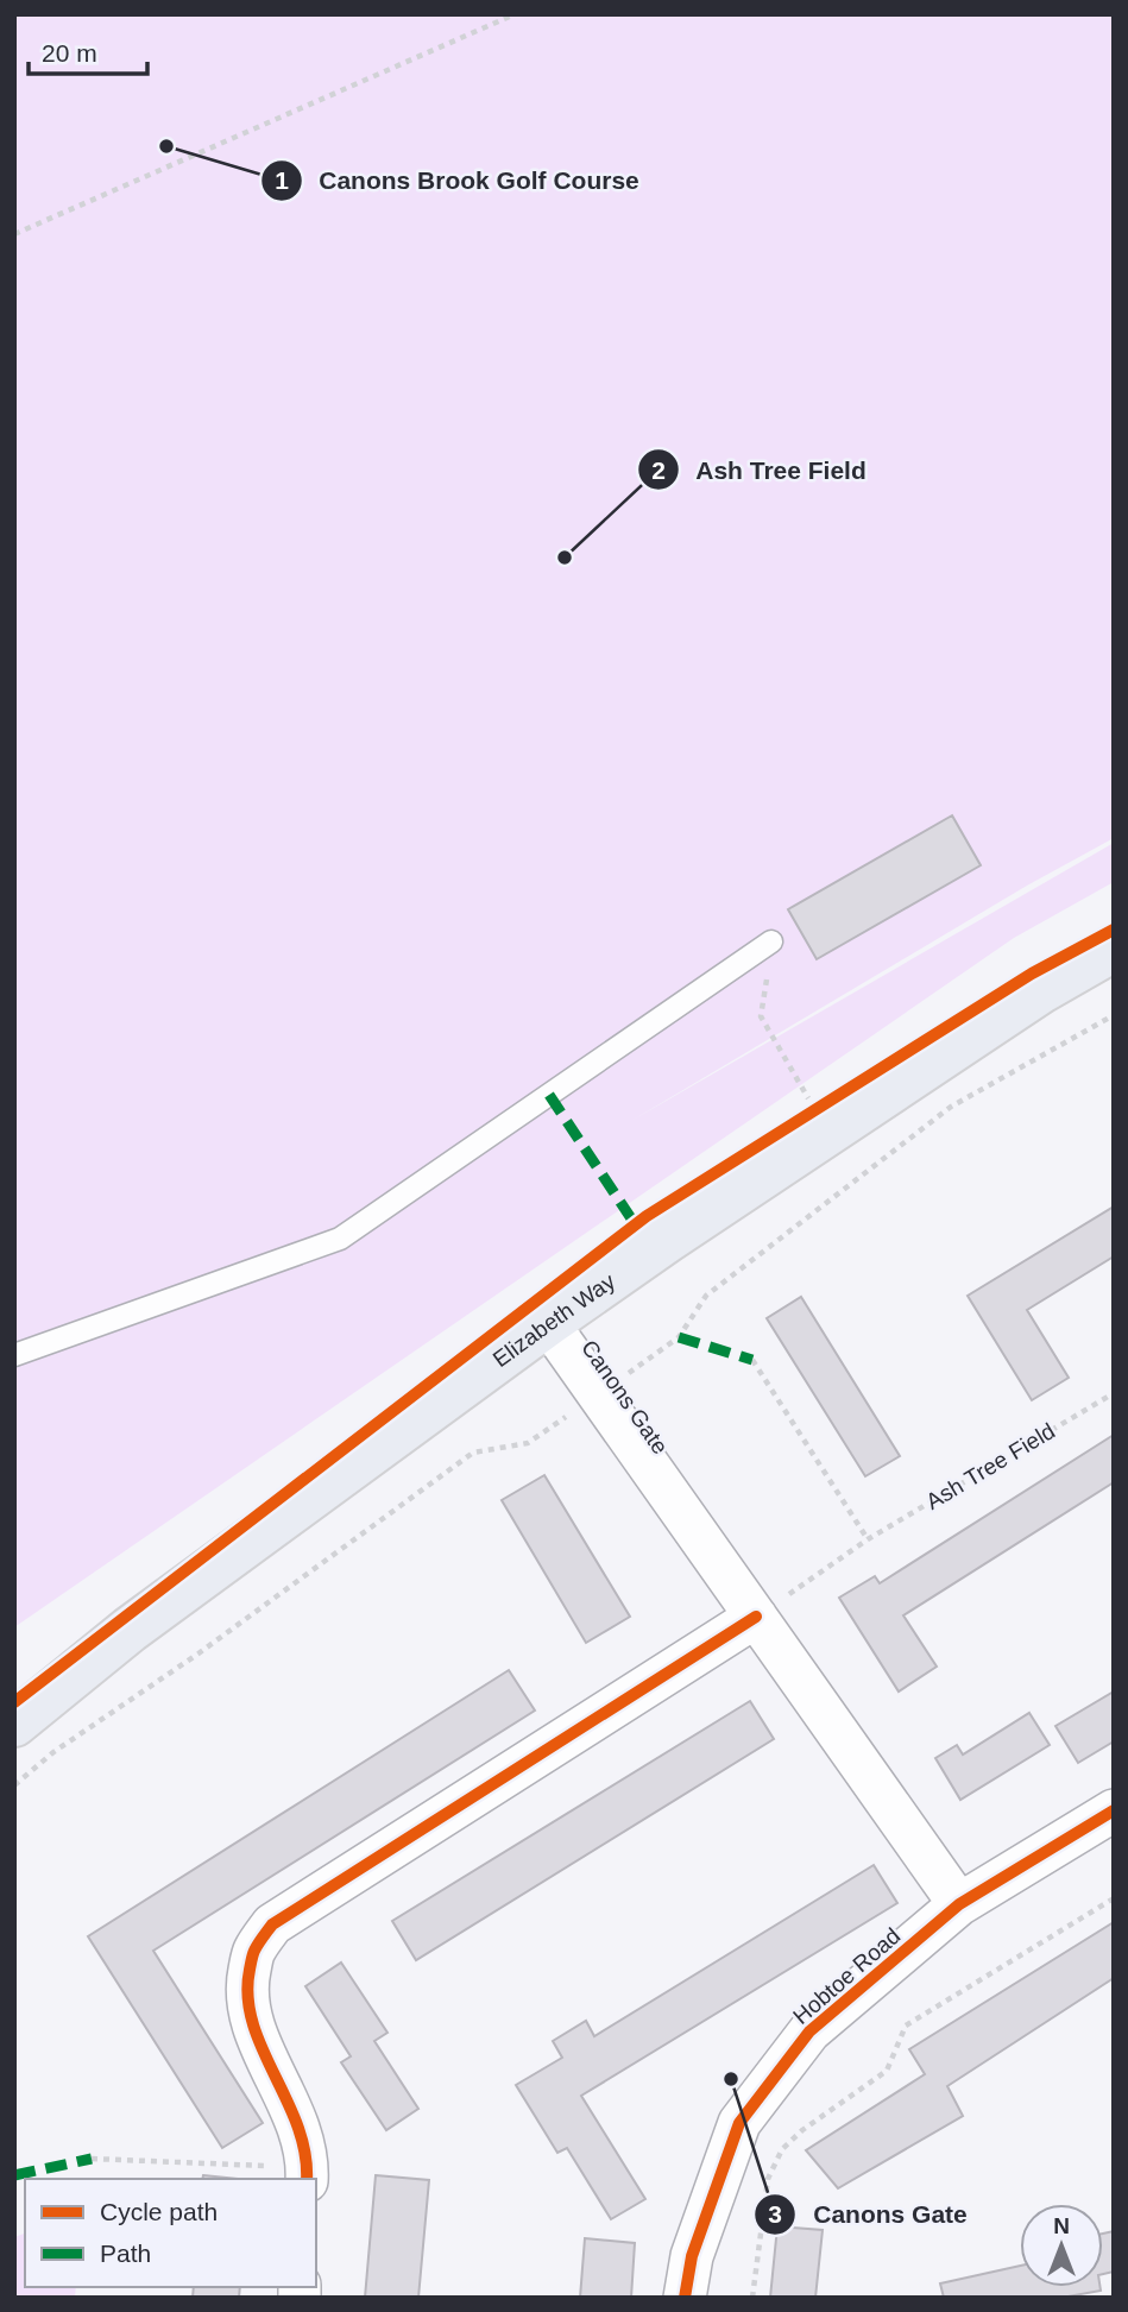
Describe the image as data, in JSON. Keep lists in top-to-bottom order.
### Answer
{
  "streets": {
    "main road": ["Elizabeth Way"],
    "street": ["Canons Gate", "Hobtoe Road"],
    "path": ["Ash Tree Field"]
  },
  "crossings": [
    ["Elizabeth Way", "Canons Gate"],
    ["Canons Gate", "Ash Tree Field"],
    ["Canons Gate", "Hobtoe Road"]
  ],
  "places": ["Canons Brook Golf Course", "Ash Tree Field", "Canons Gate"],
  "legend": ["Cycle path", "Path"],
  "scale_bar": "20 m",
  "north": "top"
}
